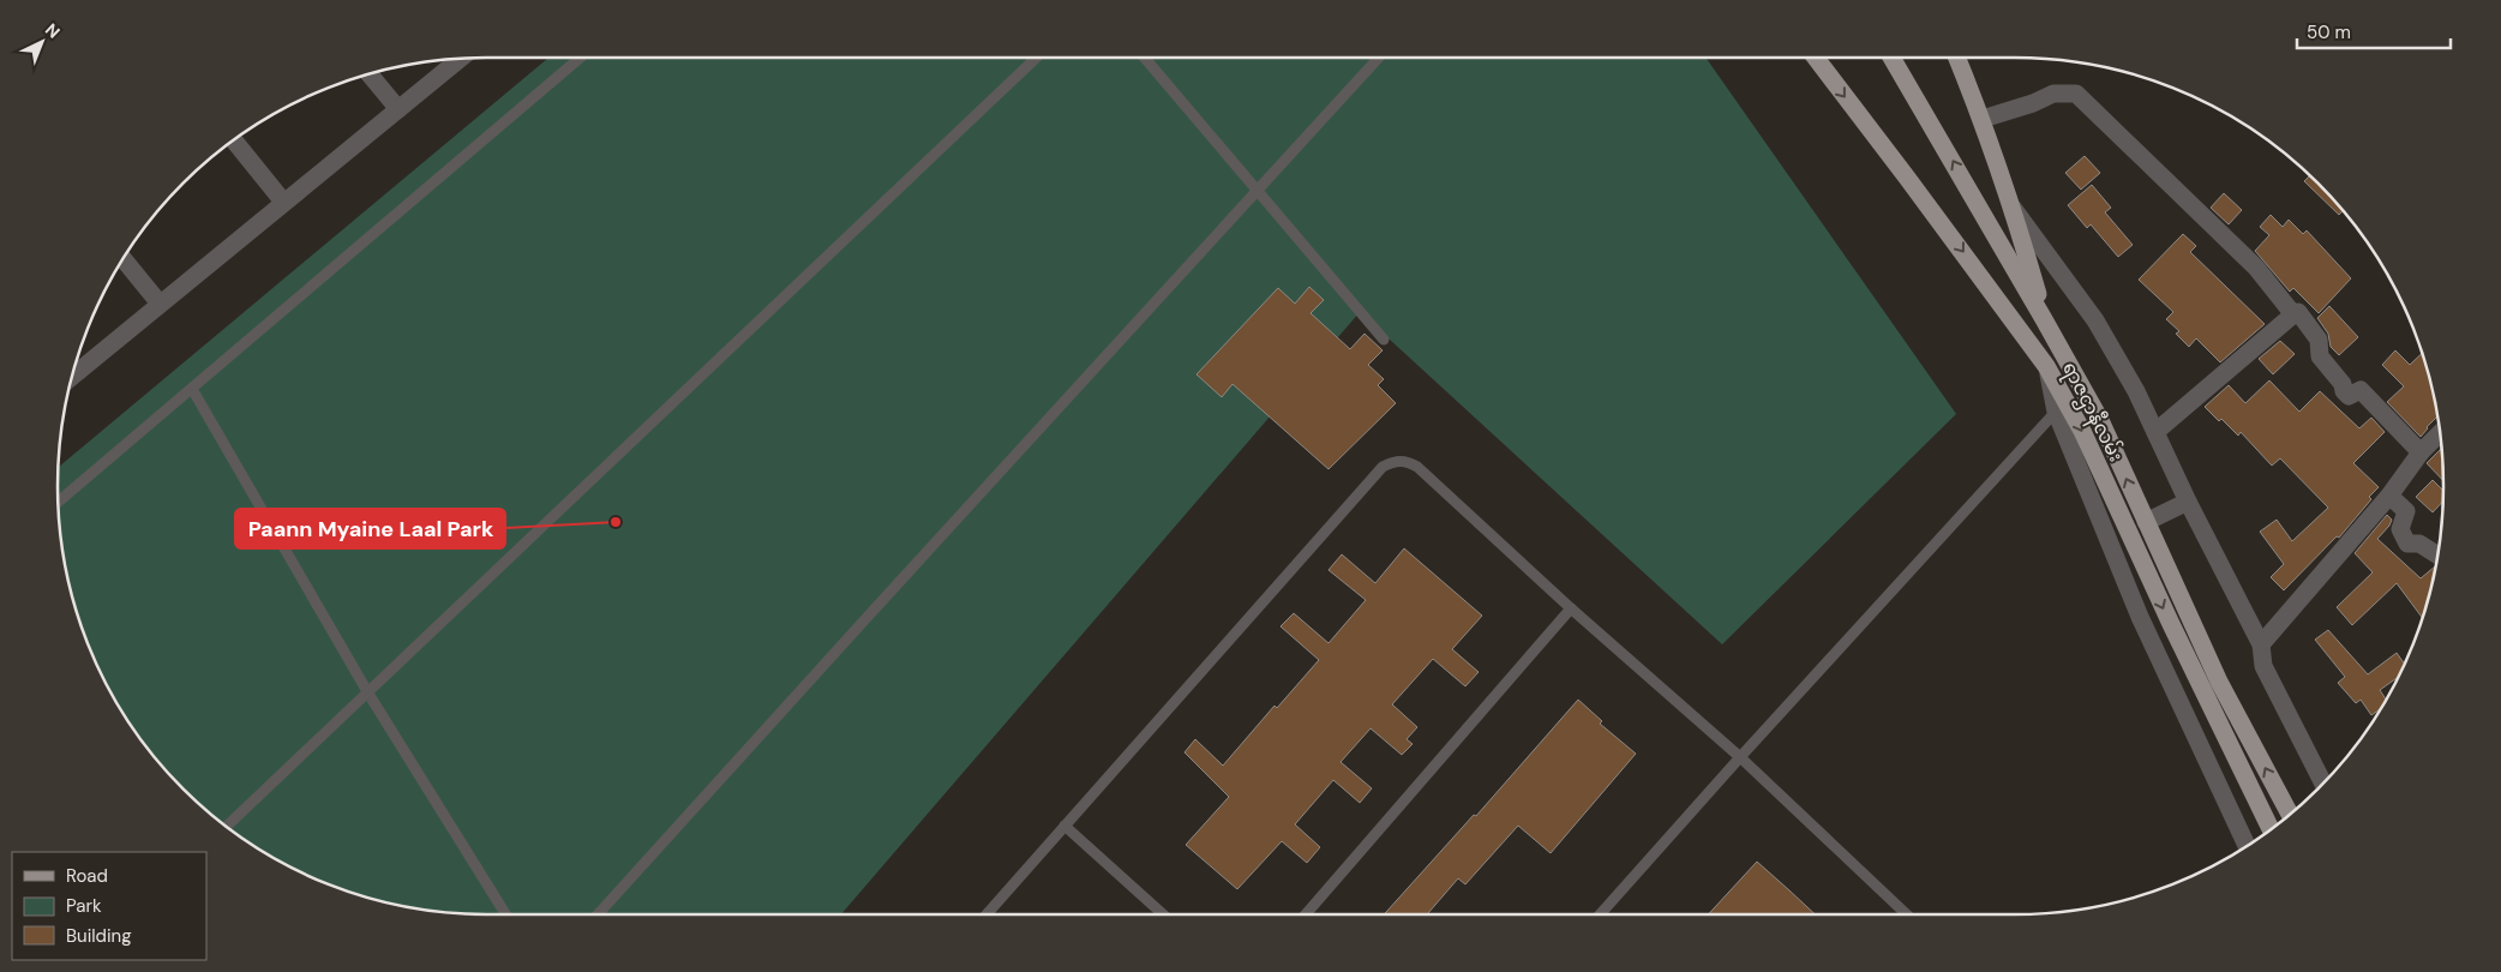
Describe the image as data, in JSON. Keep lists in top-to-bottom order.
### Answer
{
  "streets": {
    "main road": ["ရာဇဌာနီလမ်း"]
  },
  "places": ["Paann Myaine Laal Park"],
  "legend": ["Road", "Park", "Building"],
  "scale_bar": "50 m",
  "north": "top right"
}
